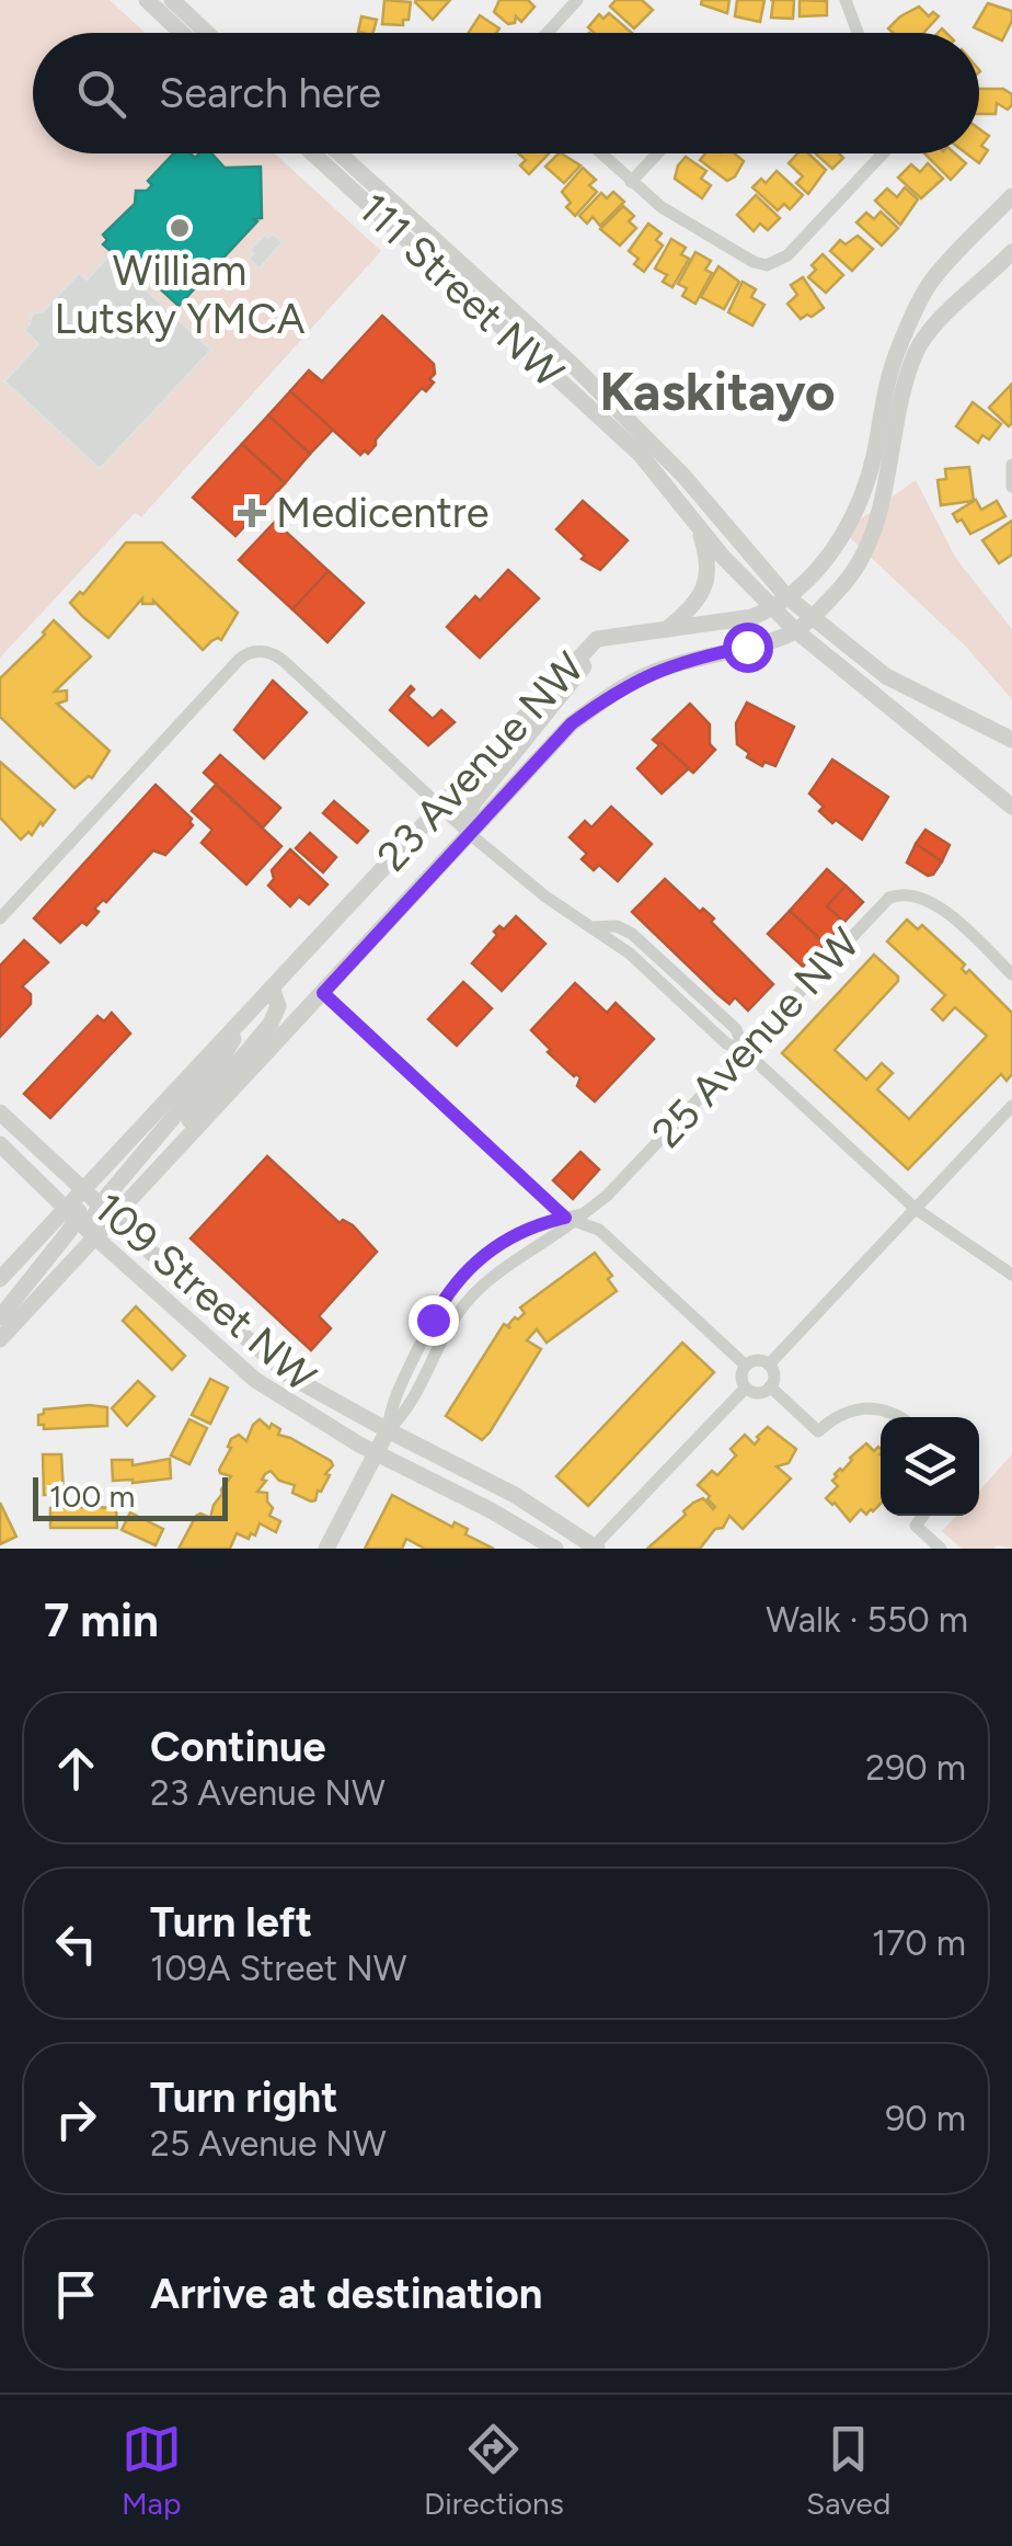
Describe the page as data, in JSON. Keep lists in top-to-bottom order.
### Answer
{
  "streets": {
    "main road": [
      "111 Street NW",
      "23 Avenue NW",
      "25 Avenue NW",
      "109 Street NW"
    ]
  },
  "crossings": [
    ["111 Street NW", "23 Avenue NW"],
    ["23 Avenue NW", "109 Street NW"],
    ["25 Avenue NW", "109 Street NW"]
  ],
  "districts": ["Kaskitayo"],
  "places": {
    "other": ["William Lutsky YMCA"],
    "health": ["Medicentre"]
  },
  "scale_bar": "100 m",
  "page": {
    "search": "Search here",
    "scale": "100 m",
    "heading": ["7 min", "Walk · 550 m"],
    "list": [
      ["Continue", "23 Avenue NW", "290 m"],
      ["Turn left", "109A Street NW", "170 m"],
      ["Turn right", "25 Avenue NW", "90 m"],
      "Arrive at destination"
    ],
    "nav": ["Map", "Directions", "Saved"]
  }
}
